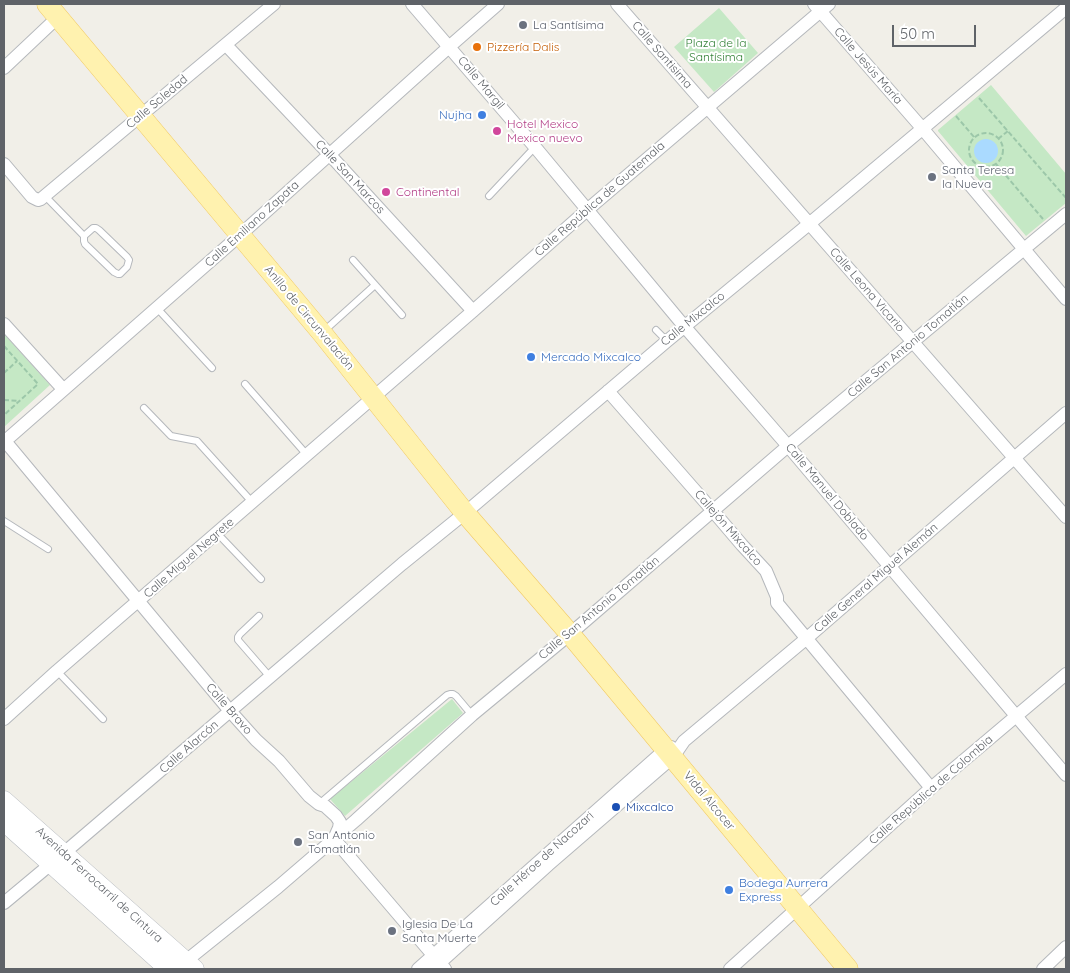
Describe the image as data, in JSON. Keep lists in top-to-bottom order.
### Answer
{
  "streets": {
    "main road": ["Anillo de Circunvalación", "Vidal Alcocer"],
    "street": [
      "Calle Santisima",
      "Calle Jesús María",
      "Calle Margil",
      "Calle Soledad",
      "Calle San Marcos",
      "Calle República de Guatemala",
      "Calle Emiliano Zapata",
      "Calle Leona Vicario",
      "Calle Mixcalco",
      "Calle San Antonio Tomatlán",
      "Calle Manuel Doblado",
      "Callejón Mixcalco",
      "Calle Miguel Negrete",
      "Calle General Miguel Alemán",
      "Calle Bravo",
      "Calle Alarcón",
      "Calle República de Colombia",
      "Calle Héroe de Nacozari",
      "Avenida Ferrocarril de Cintura"
    ]
  },
  "crossings": [
    ["Calle Santisima", "Calle República de Guatemala"],
    ["Calle Santisima", "Calle Leona Vicario"],
    ["Calle Jesús María", "Calle República de Guatemala"],
    ["Calle Jesús María", "Calle Mixcalco"],
    ["Calle Jesús María", "Calle San Antonio Tomatlán"],
    ["Calle Margil", "Calle República de Guatemala"],
    ["Calle Margil", "Calle Emiliano Zapata"],
    ["Calle Margil", "Calle Manuel Doblado"],
    ["Calle Soledad", "Calle San Marcos"],
    ["Calle Soledad", "Anillo de Circunvalación"],
    ["Calle San Marcos", "Calle República de Guatemala"],
    ["Calle San Marcos", "Calle Emiliano Zapata"],
    ["Calle República de Guatemala", "Calle Leona Vicario"],
    ["Calle República de Guatemala", "Anillo de Circunvalación"],
    ["Calle República de Guatemala", "Calle Manuel Doblado"],
    ["Calle República de Guatemala", "Calle Miguel Negrete"],
    ["Calle Emiliano Zapata", "Anillo de Circunvalación"],
    ["Calle Emiliano Zapata", "Calle Bravo"],
    ["Calle Leona Vicario", "Calle Mixcalco"],
    ["Calle Leona Vicario", "Calle San Antonio Tomatlán"],
    ["Calle Leona Vicario", "Calle General Miguel Alemán"],
    ["Anillo de Circunvalación", "Calle Mixcalco"],
    ["Anillo de Circunvalación", "Calle San Antonio Tomatlán"],
    ["Anillo de Circunvalación", "Calle Miguel Negrete"],
    ["Anillo de Circunvalación", "Calle Alarcón"],
    ["Anillo de Circunvalación", "Vidal Alcocer"],
    ["Calle Mixcalco", "Calle Manuel Doblado"],
    ["Calle Mixcalco", "Callejón Mixcalco"],
    ["Calle Mixcalco", "Calle Alarcón"],
    ["Calle San Antonio Tomatlán", "Calle Manuel Doblado"],
    ["Calle San Antonio Tomatlán", "Callejón Mixcalco"],
    ["Calle San Antonio Tomatlán", "Calle Bravo"],
    ["Calle San Antonio Tomatlán", "Vidal Alcocer"],
    ["Calle San Antonio Tomatlán", "Avenida Ferrocarril de Cintura"],
    ["Calle Manuel Doblado", "Calle General Miguel Alemán"],
    ["Calle Manuel Doblado", "Calle República de Colombia"],
    ["Callejón Mixcalco", "Calle General Miguel Alemán"],
    ["Callejón Mixcalco", "Calle República de Colombia"],
    ["Calle Miguel Negrete", "Calle Bravo"],
    ["Calle General Miguel Alemán", "Vidal Alcocer"],
    ["Calle General Miguel Alemán", "Calle Héroe de Nacozari"],
    ["Calle Bravo", "Calle Alarcón"],
    ["Calle Alarcón", "Avenida Ferrocarril de Cintura"],
    ["Calle República de Colombia", "Vidal Alcocer"],
    ["Vidal Alcocer", "Calle Héroe de Nacozari"]
  ],
  "parks": ["Plaza de la Santísima"],
  "places": [
    "La Santísima",
    "Pizzería Dalis",
    "Nujha",
    "Hotel Mexico Mexico nuevo",
    "Santa Teresa la Nueva",
    "Continental",
    "Mercado Mixcalco",
    "Mixcalco",
    "San Antonio Tomatlán",
    "Bodega Aurrera Express",
    "Iglesia De La Santa Muerte"
  ],
  "scale_bar": "50 m"
}
